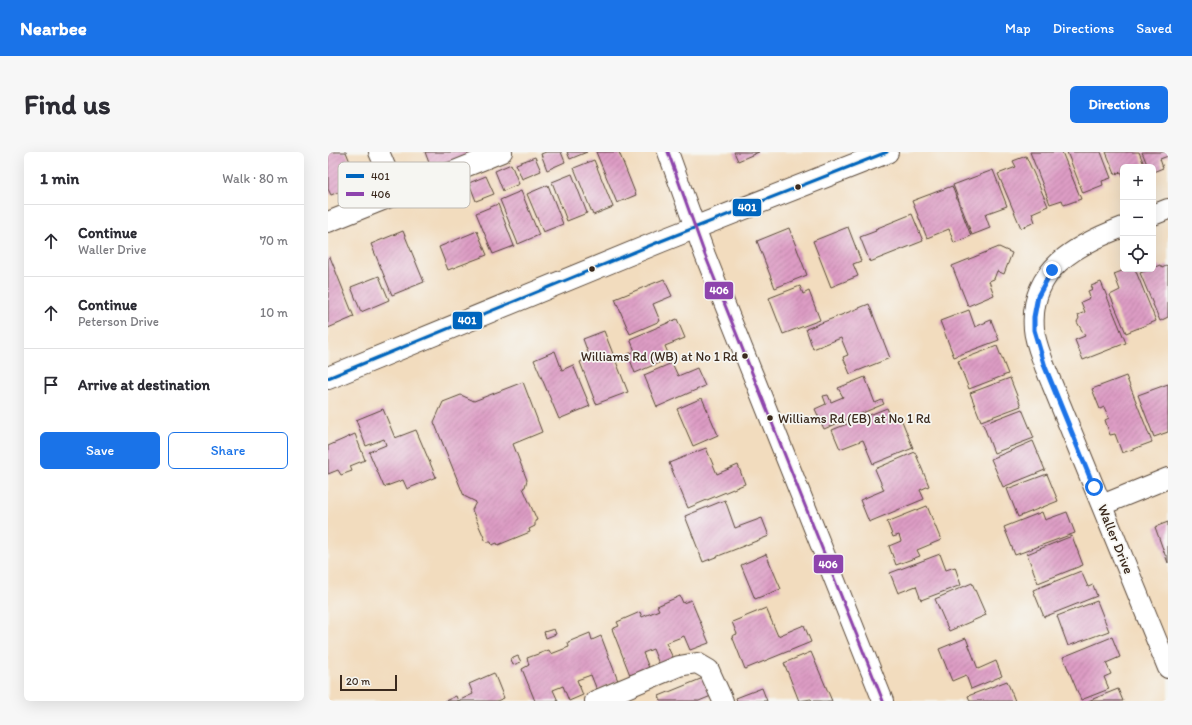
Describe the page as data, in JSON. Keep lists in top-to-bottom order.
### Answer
{
  "streets": {
    "street": ["Waller Drive"]
  },
  "places": ["Williams Rd (WB) at No 1 Rd", "Williams Rd (EB) at No 1 Rd"],
  "lines": ["transit line 401", "transit line 406"],
  "legend": ["401", "406"],
  "scale_bar": "20 m",
  "page": {
    "header": "Nearbee",
    "nav": ["Map", "Directions", "Saved"],
    "buttons": [
      "Directions",
      ["Save", "Share"]
    ],
    "title": "Find us",
    "heading": ["1 min", "Walk · 80 m"],
    "map_buttons": ["+", "−"],
    "list": [
      ["Continue", "Waller Drive", "70 m"],
      ["Continue", "Peterson Drive", "10 m"],
      "Arrive at destination"
    ],
    "scale": "20 m"
  }
}
